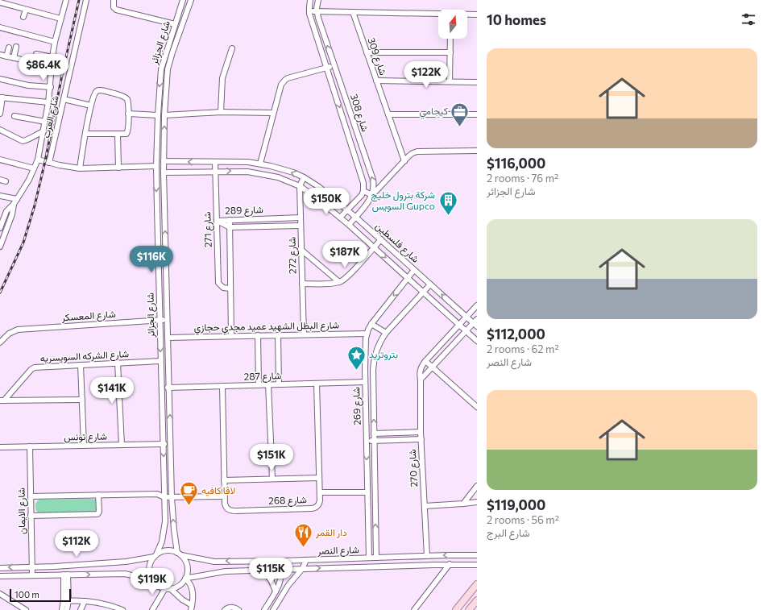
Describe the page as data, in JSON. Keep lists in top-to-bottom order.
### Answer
{
  "streets": {
    "street": [
      "شارع الجزائر",
      "شارع 309",
      "شارع 308",
      "شارع العرب",
      "شارع 289",
      "شارع 271",
      "شارع فلسطين",
      "شارع 272",
      "شارع المعسكر",
      "شارع البطل الشهيد عميد مجدي حجازي",
      "شارع الشركه السويسريه",
      "شارع 287",
      "شارع 269",
      "شارع تونس",
      "شارع 270",
      "شارع 268",
      "شارع الايمان",
      "شارع النصر"
    ]
  },
  "crossings": [
    ["شارع الجزائر", "شارع فلسطين"],
    ["شارع الجزائر", "شارع المعسكر"],
    ["شارع الجزائر", "شارع البطل الشهيد عميد مجدي حجازي"],
    ["شارع الجزائر", "شارع الشركه السويسريه"],
    ["شارع الجزائر", "شارع 287"],
    ["شارع الجزائر", "شارع تونس"],
    ["شارع الجزائر", "شارع النصر"],
    ["شارع 289", "شارع 271"],
    ["شارع 289", "شارع 272"],
    ["شارع 271", "شارع فلسطين"],
    ["شارع فلسطين", "شارع 272"],
    ["شارع فلسطين", "شارع 269"],
    ["شارع فلسطين", "شارع 270"],
    ["شارع 272", "شارع البطل الشهيد عميد مجدي حجازي"],
    ["شارع البطل الشهيد عميد مجدي حجازي", "شارع 269"],
    ["شارع 287", "شارع 269"],
    ["شارع 287", "شارع 268"],
    ["شارع 269", "شارع النصر"],
    ["شارع تونس", "شارع الايمان"],
    ["شارع 270", "شارع النصر"]
  ],
  "places": {
    "office": ["كيجامي"],
    "building": ["شركة بترول خليج السويس Gupco"],
    "place": ["بتروتريد"],
    "cafe": ["لاڤا كافيه"],
    "restaurant": ["دار القمر"]
  },
  "scale_bar": "100 m",
  "north": "top",
  "page": {
    "heading": "10 homes",
    "list": [
      {
        "name": "$116,000",
        "note": "2 rooms · 76 m² · شارع الجزائر"
      },
      {
        "name": "$112,000",
        "note": "2 rooms · 62 m² · شارع النصر"
      },
      {
        "name": "$119,000",
        "note": "2 rooms · 56 m² · شارع البرج"
      }
    ],
    "price": [
      "$86.4K",
      "$122K",
      "$150K",
      "$187K",
      "$116K",
      "$141K",
      "$151K",
      "$112K",
      "$115K",
      "$119K"
    ],
    "scale": "100 m"
  }
}
